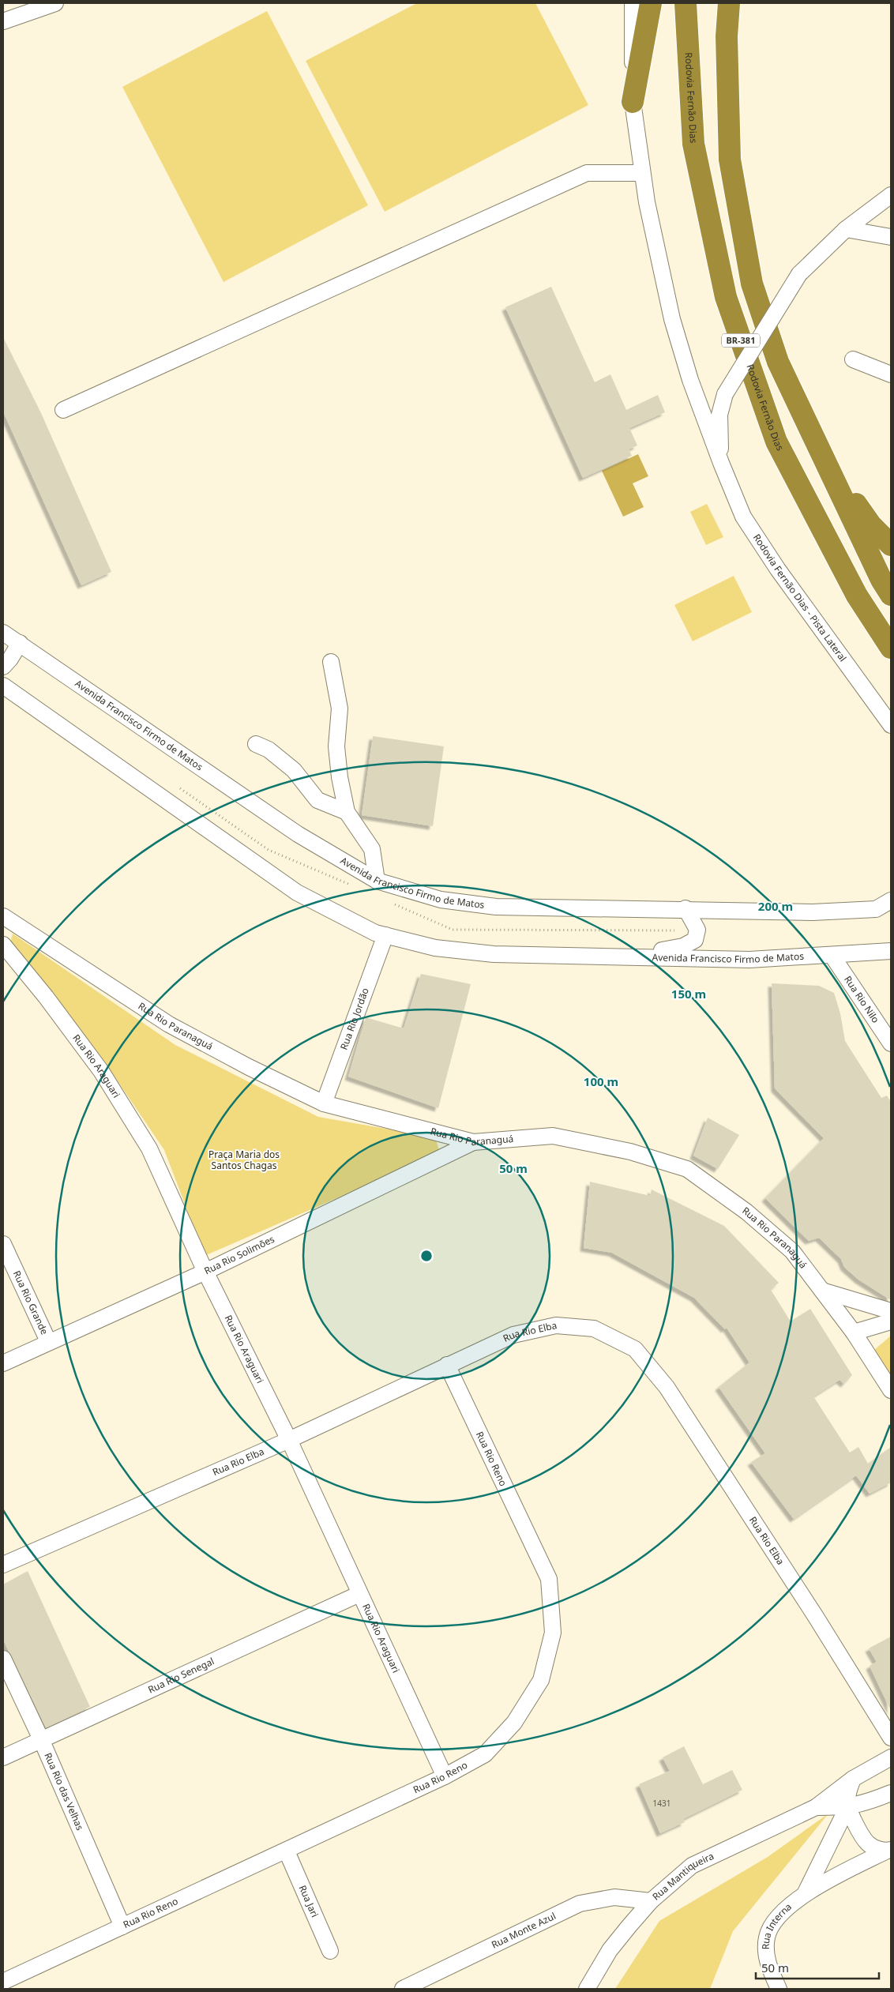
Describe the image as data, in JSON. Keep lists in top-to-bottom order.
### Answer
{
  "streets": {
    "highway": ["Rodovia Fernão Dias", "BR-381"],
    "street": [
      "Rodovia Fernão Dias - Pista Lateral",
      "Avenida Francisco Firmo de Matos",
      "Rua Rio Nilo",
      "Rua Rio Jordão",
      "Rua Rio Paranaguá",
      "Rua Rio Araguari",
      "Rua Rio Solimões",
      "Rua Rio Grande",
      "Rua Rio Elba",
      "Rua Rio Reno",
      "Rua Rio Senegal",
      "Rua Rio das Velhas",
      "Rua Mantiqueira",
      "Rua Jari",
      "Rua Interna",
      "Rua Monte Azul"
    ]
  },
  "crossings": [
    ["Avenida Francisco Firmo de Matos", "Rua Rio Nilo"],
    ["Avenida Francisco Firmo de Matos", "Rua Rio Jordão"],
    ["Rua Rio Jordão", "Rua Rio Paranaguá"],
    ["Rua Rio Paranaguá", "Rua Rio Solimões"],
    ["Rua Rio Araguari", "Rua Rio Solimões"],
    ["Rua Rio Araguari", "Rua Rio Elba"],
    ["Rua Rio Araguari", "Rua Rio Reno"],
    ["Rua Rio Araguari", "Rua Rio Senegal"],
    ["Rua Rio Solimões", "Rua Rio Grande"],
    ["Rua Rio Elba", "Rua Rio Reno"],
    ["Rua Rio Reno", "Rua Rio das Velhas"],
    ["Rua Rio Reno", "Rua Jari"],
    ["Rua Rio Senegal", "Rua Rio das Velhas"],
    ["Rua Mantiqueira", "Rua Interna"],
    ["Rua Mantiqueira", "Rua Monte Azul"]
  ],
  "parks": ["Praça Maria dos Santos Chagas"],
  "house_numbers": ["1431"],
  "scale_bar": "50 m",
  "rings": [
    "200 m",
    "150 m",
    "100 m",
    "50 m"
  ]
}
